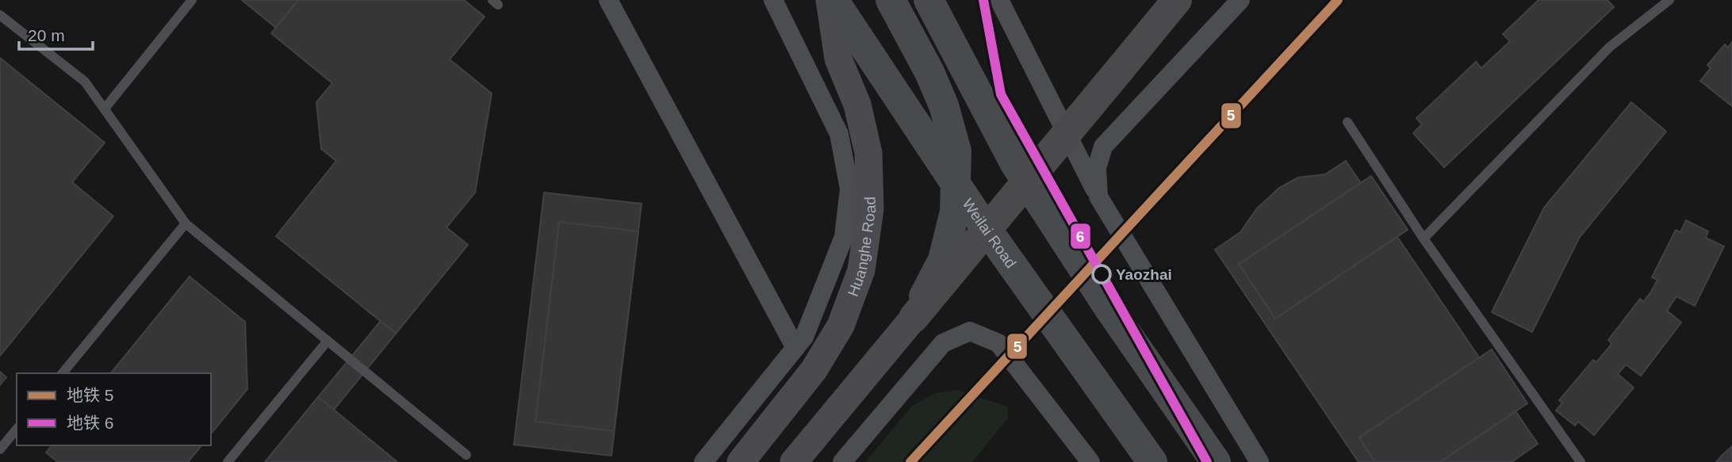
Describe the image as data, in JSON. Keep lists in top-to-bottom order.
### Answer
{
  "streets": {
    "main road": ["Weilai Road", "Huanghe Road"]
  },
  "crossings": [
    ["Weilai Road", "Huanghe Road"]
  ],
  "places": ["Yaozhai"],
  "lines": ["metro line 5", "metro line 6"],
  "legend": ["地铁 5", "地铁 6"],
  "scale_bar": "20 m"
}
